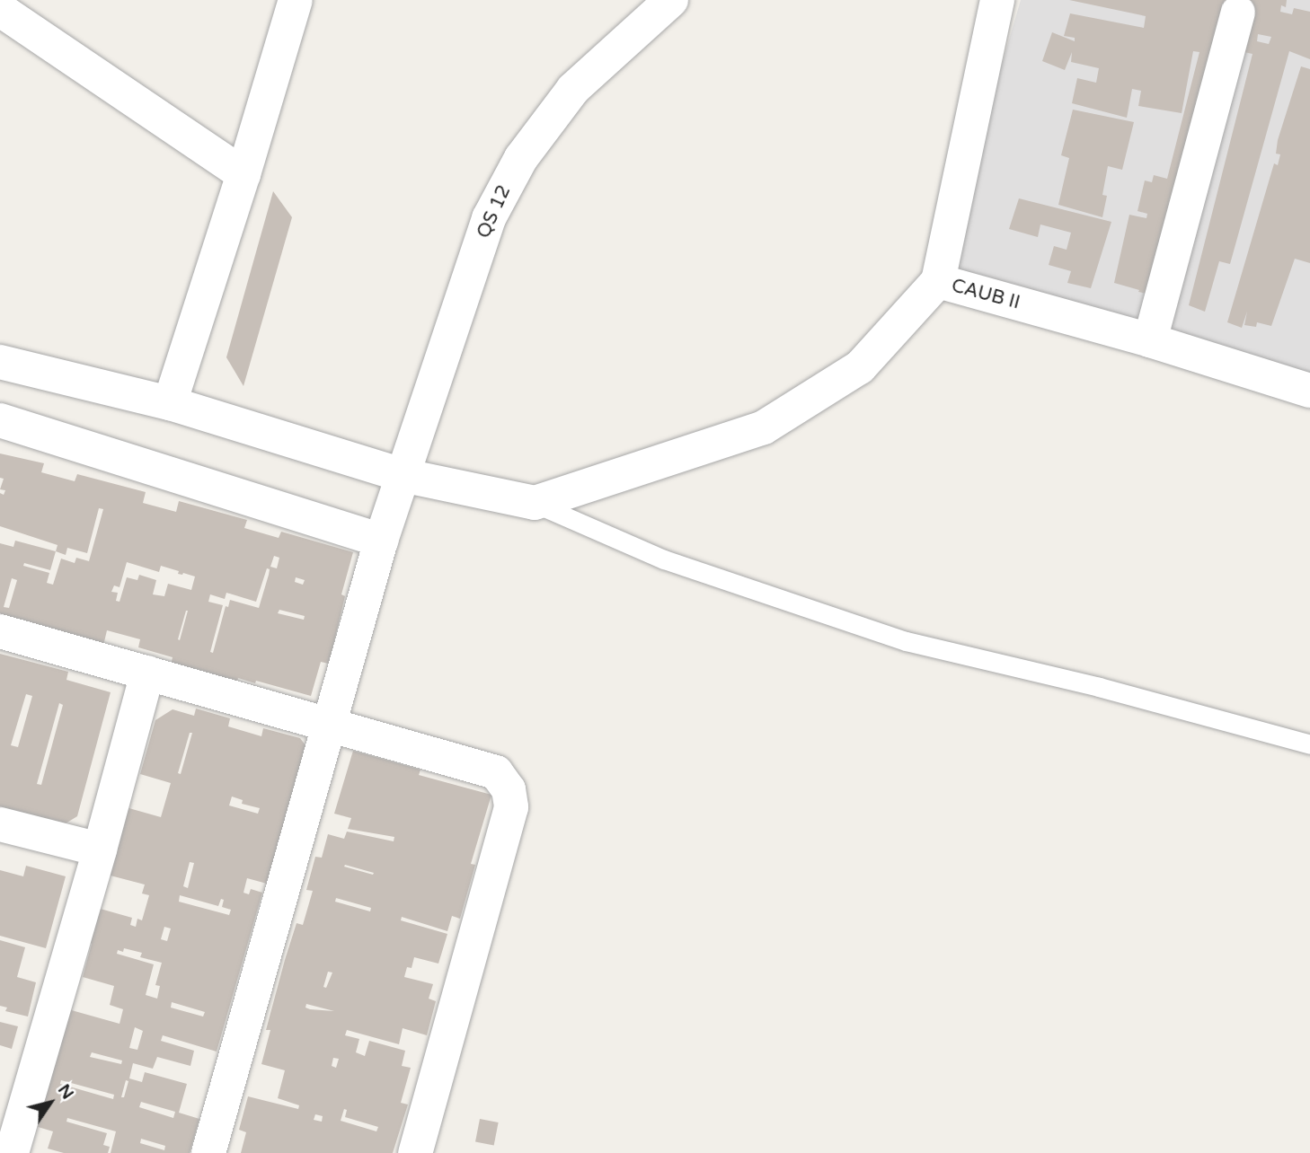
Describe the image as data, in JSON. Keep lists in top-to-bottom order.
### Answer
{
  "streets": {
    "street": ["QS 12", "CAUB II"]
  },
  "north": "top right"
}
